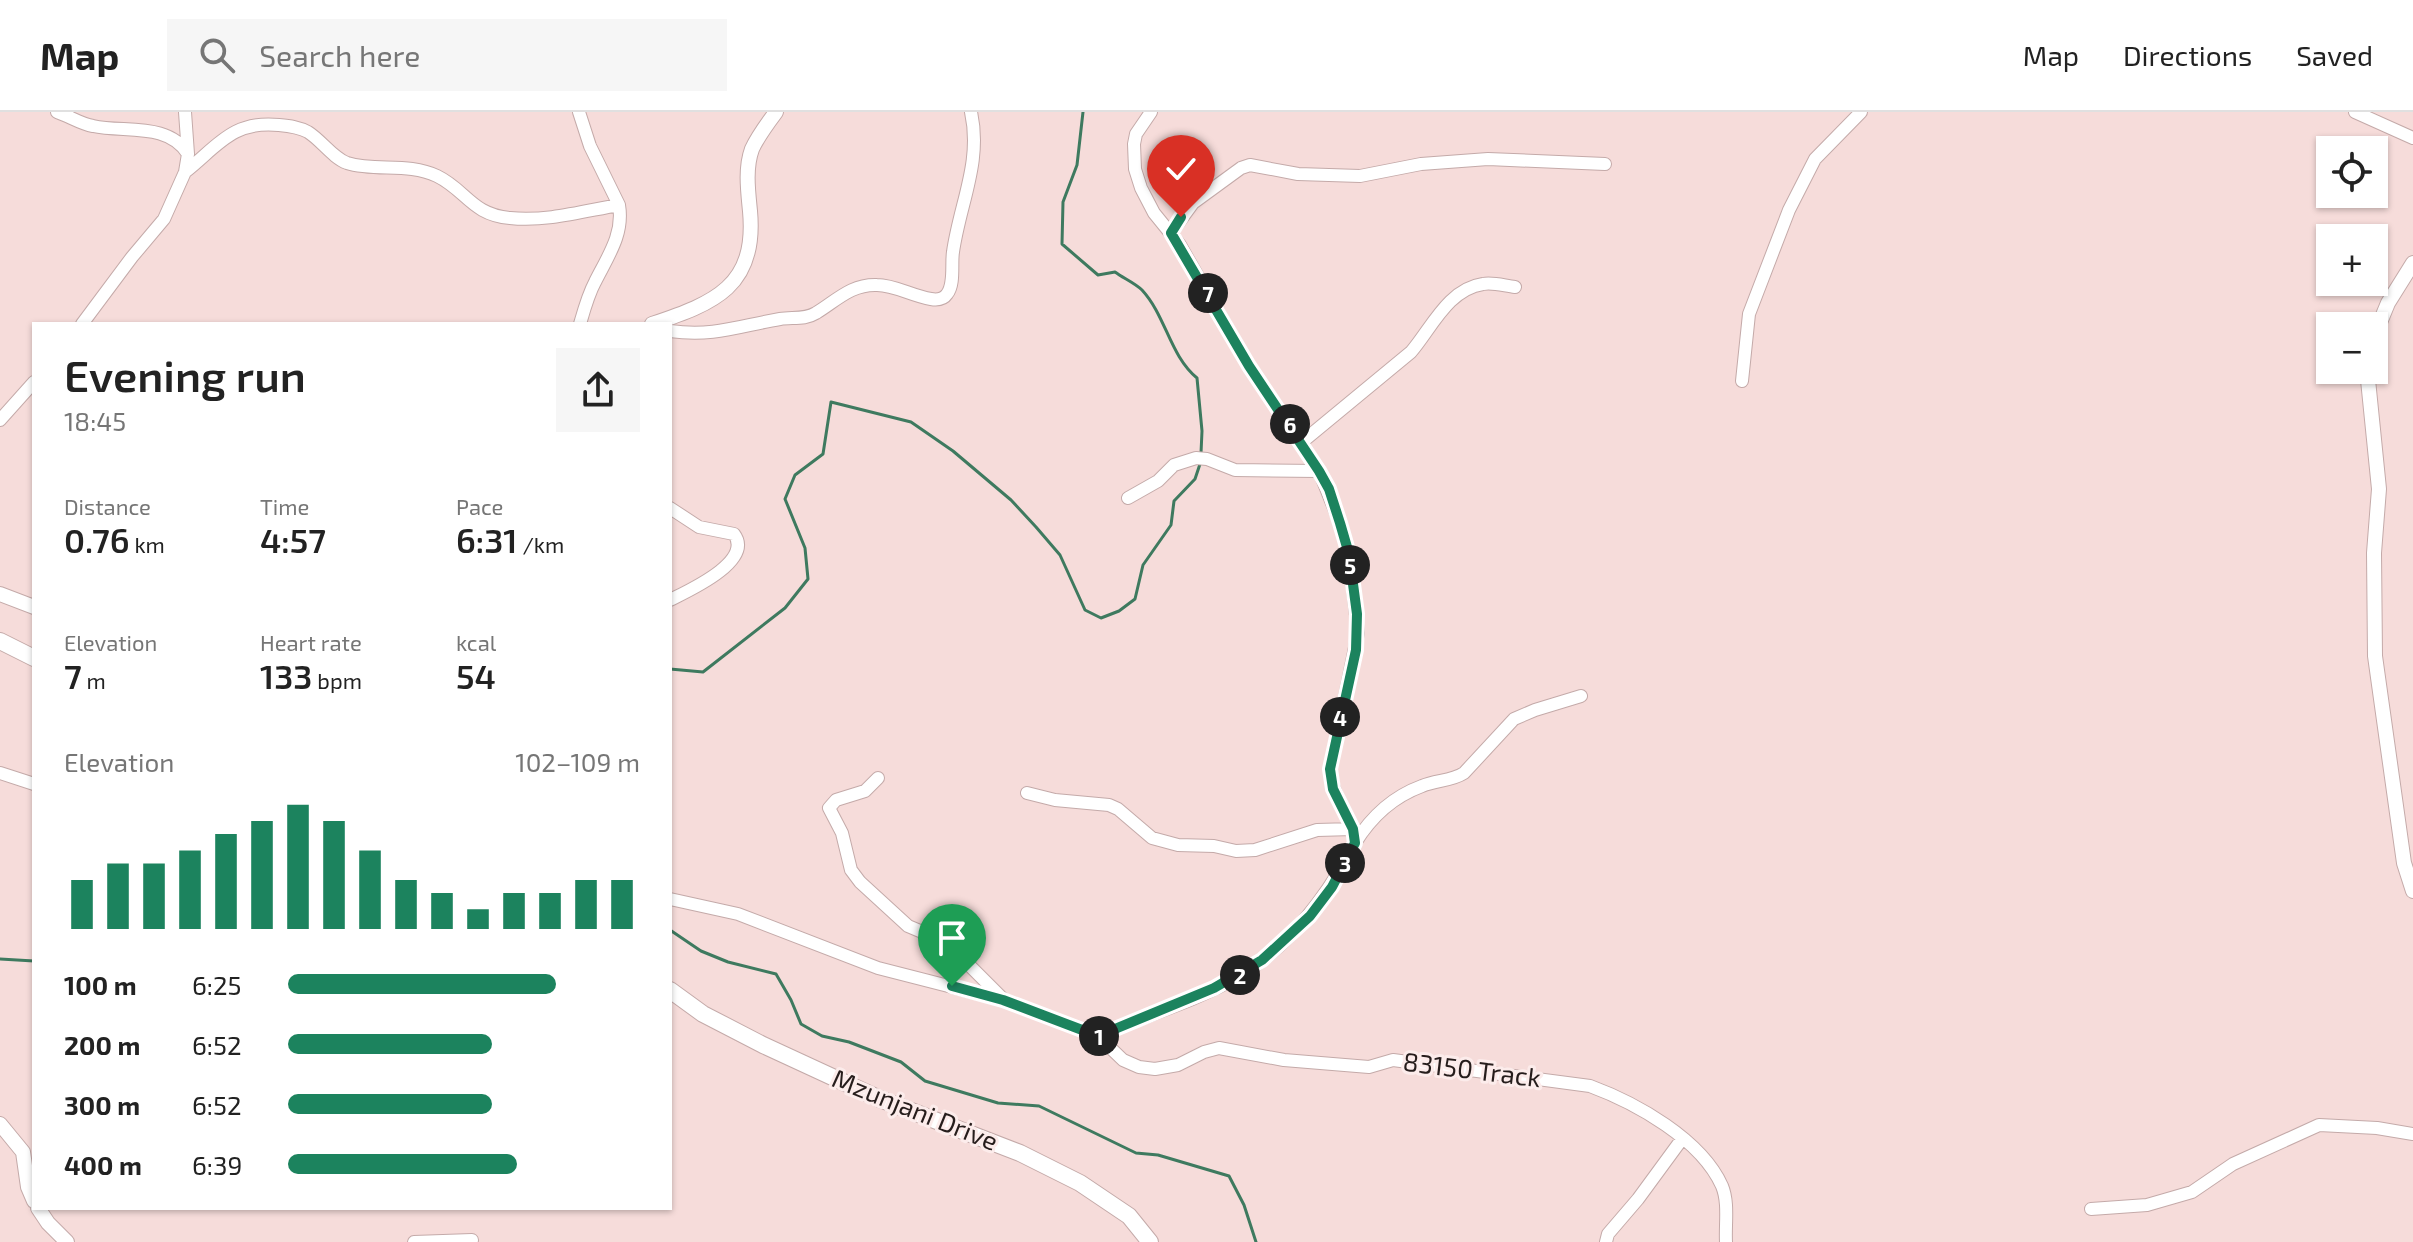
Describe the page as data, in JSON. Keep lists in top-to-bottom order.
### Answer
{
  "streets": {
    "main road": ["Mzunjani Drive"],
    "street": ["83150 Track"]
  },
  "page": {
    "header": "Map",
    "search": "Search here",
    "nav": ["Map", "Directions", "Saved"],
    "map_buttons": ["+", "−"],
    "pins": [
      "7",
      "6",
      "5",
      "4",
      "3",
      "2",
      "1"
    ],
    "heading": ["Evening run", "18:45"],
    "stats": [
      ["Distance", "0.76 km"],
      ["Time", "4:57"],
      ["Pace", "6:31 /km"],
      ["Elevation", "7 m"],
      ["Heart rate", "133 bpm"],
      ["kcal", "54"]
    ],
    "chart": ["Elevation", "102–109 m"],
    "list": [
      {
        "name": "100 m",
        "note": "6:25"
      },
      {
        "name": "200 m",
        "note": "6:52"
      },
      {
        "name": "300 m",
        "note": "6:52"
      },
      {
        "name": "400 m",
        "note": "6:39"
      }
    ]
  }
}
